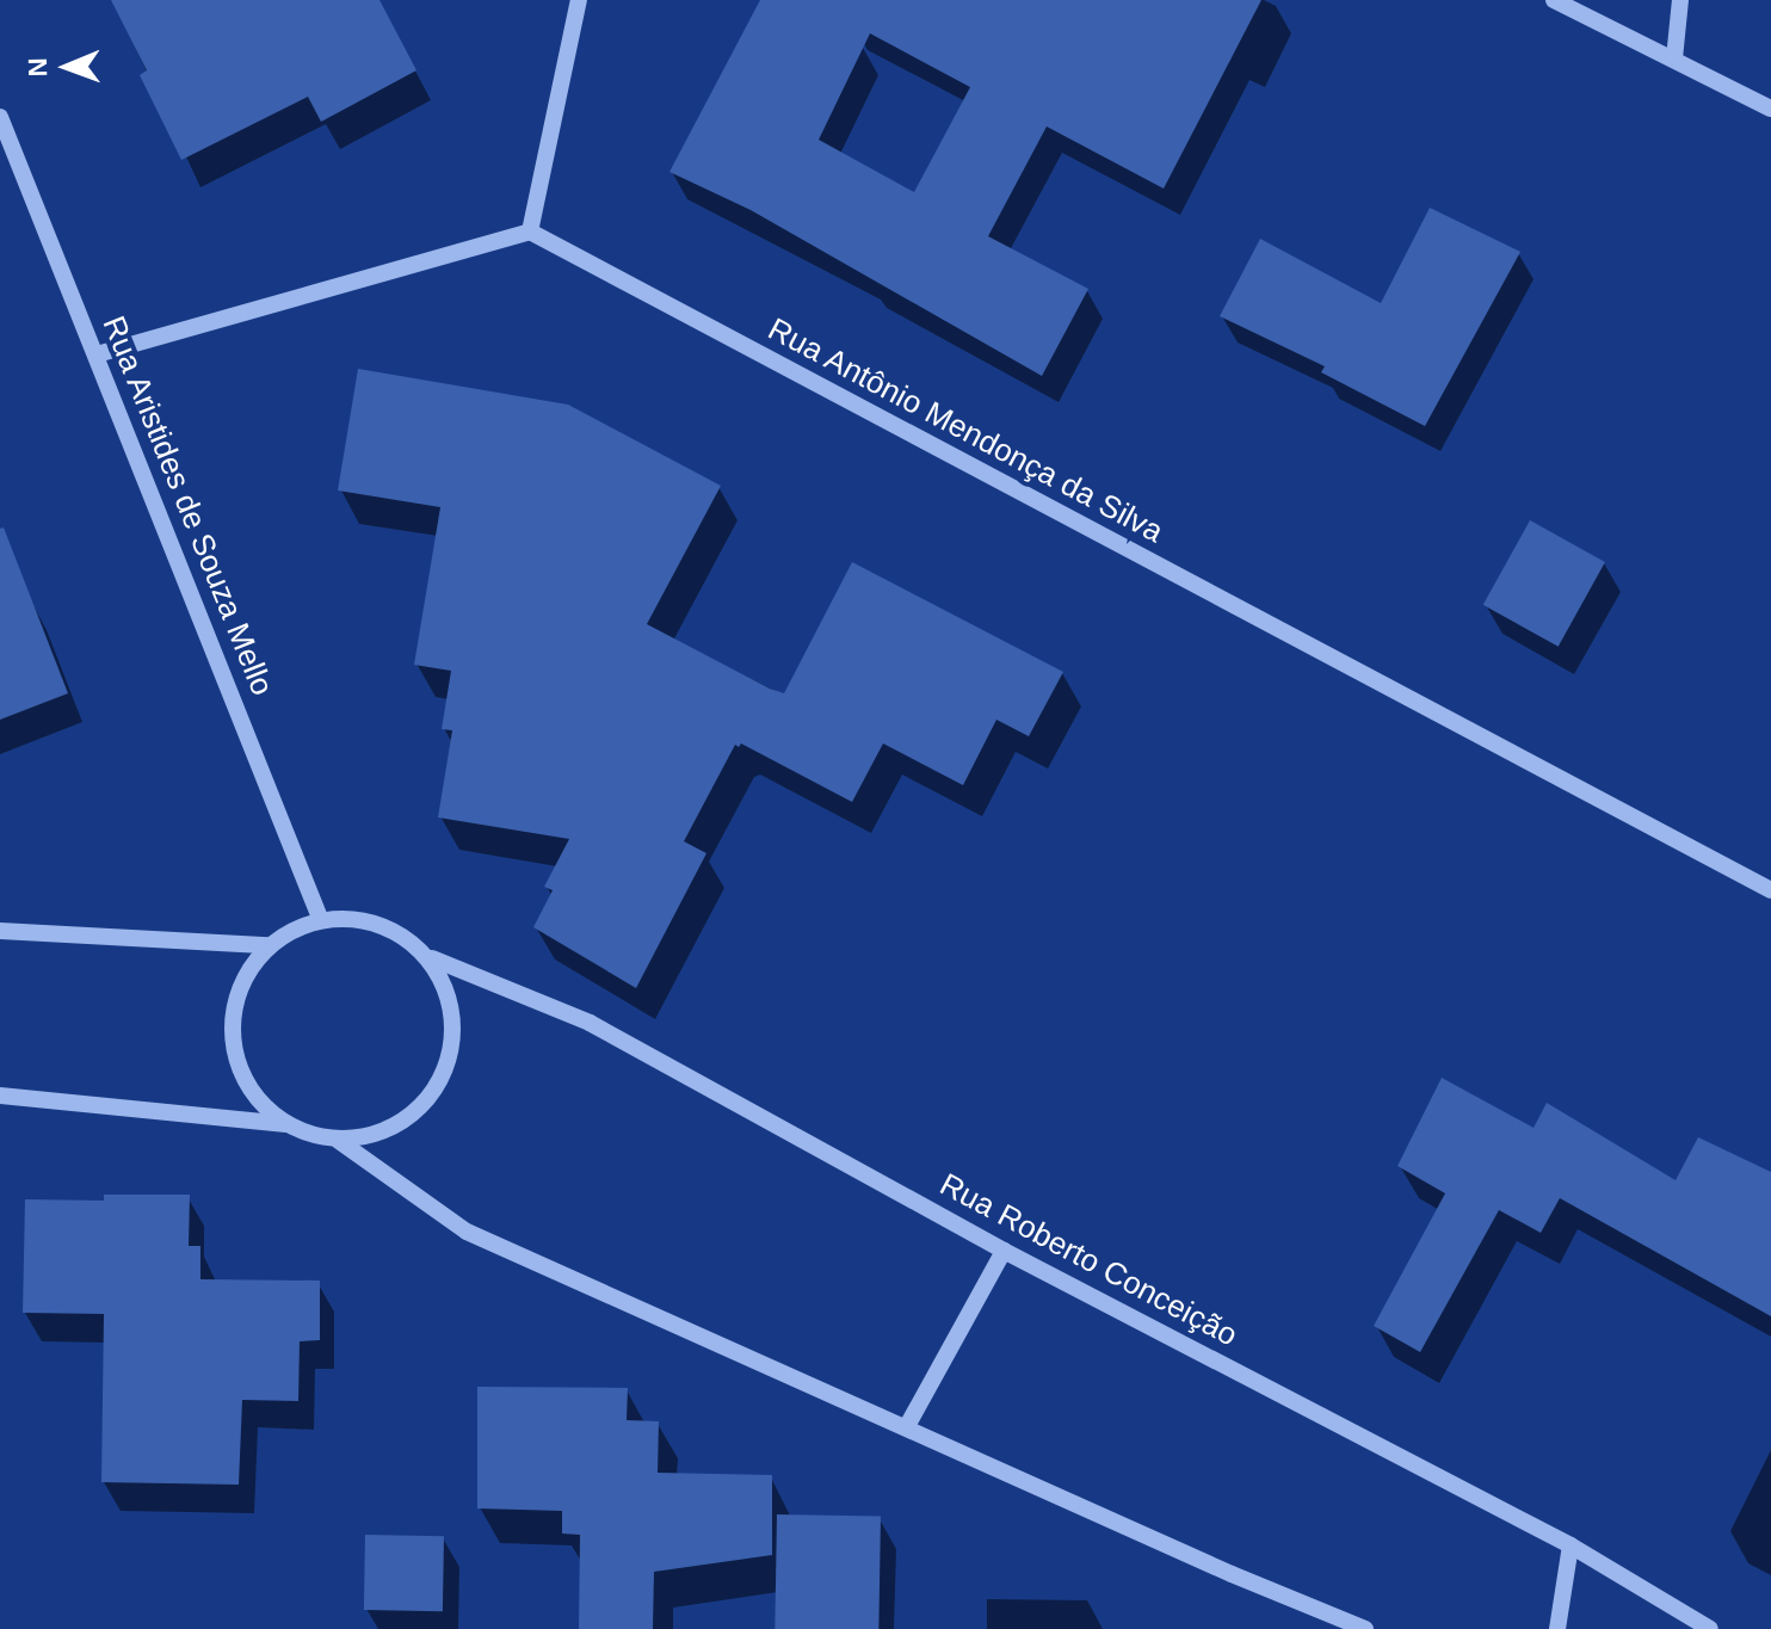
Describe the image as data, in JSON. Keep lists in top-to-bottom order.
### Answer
{
  "streets": {
    "street": ["Rua Antônio Mendonça da Silva", "Rua Aristides de Souza Mello", "Rua Roberto Conceição"]
  },
  "crossings": [
    ["Rua Aristides de Souza Mello", "Rua Roberto Conceição"]
  ],
  "north": "left"
}
